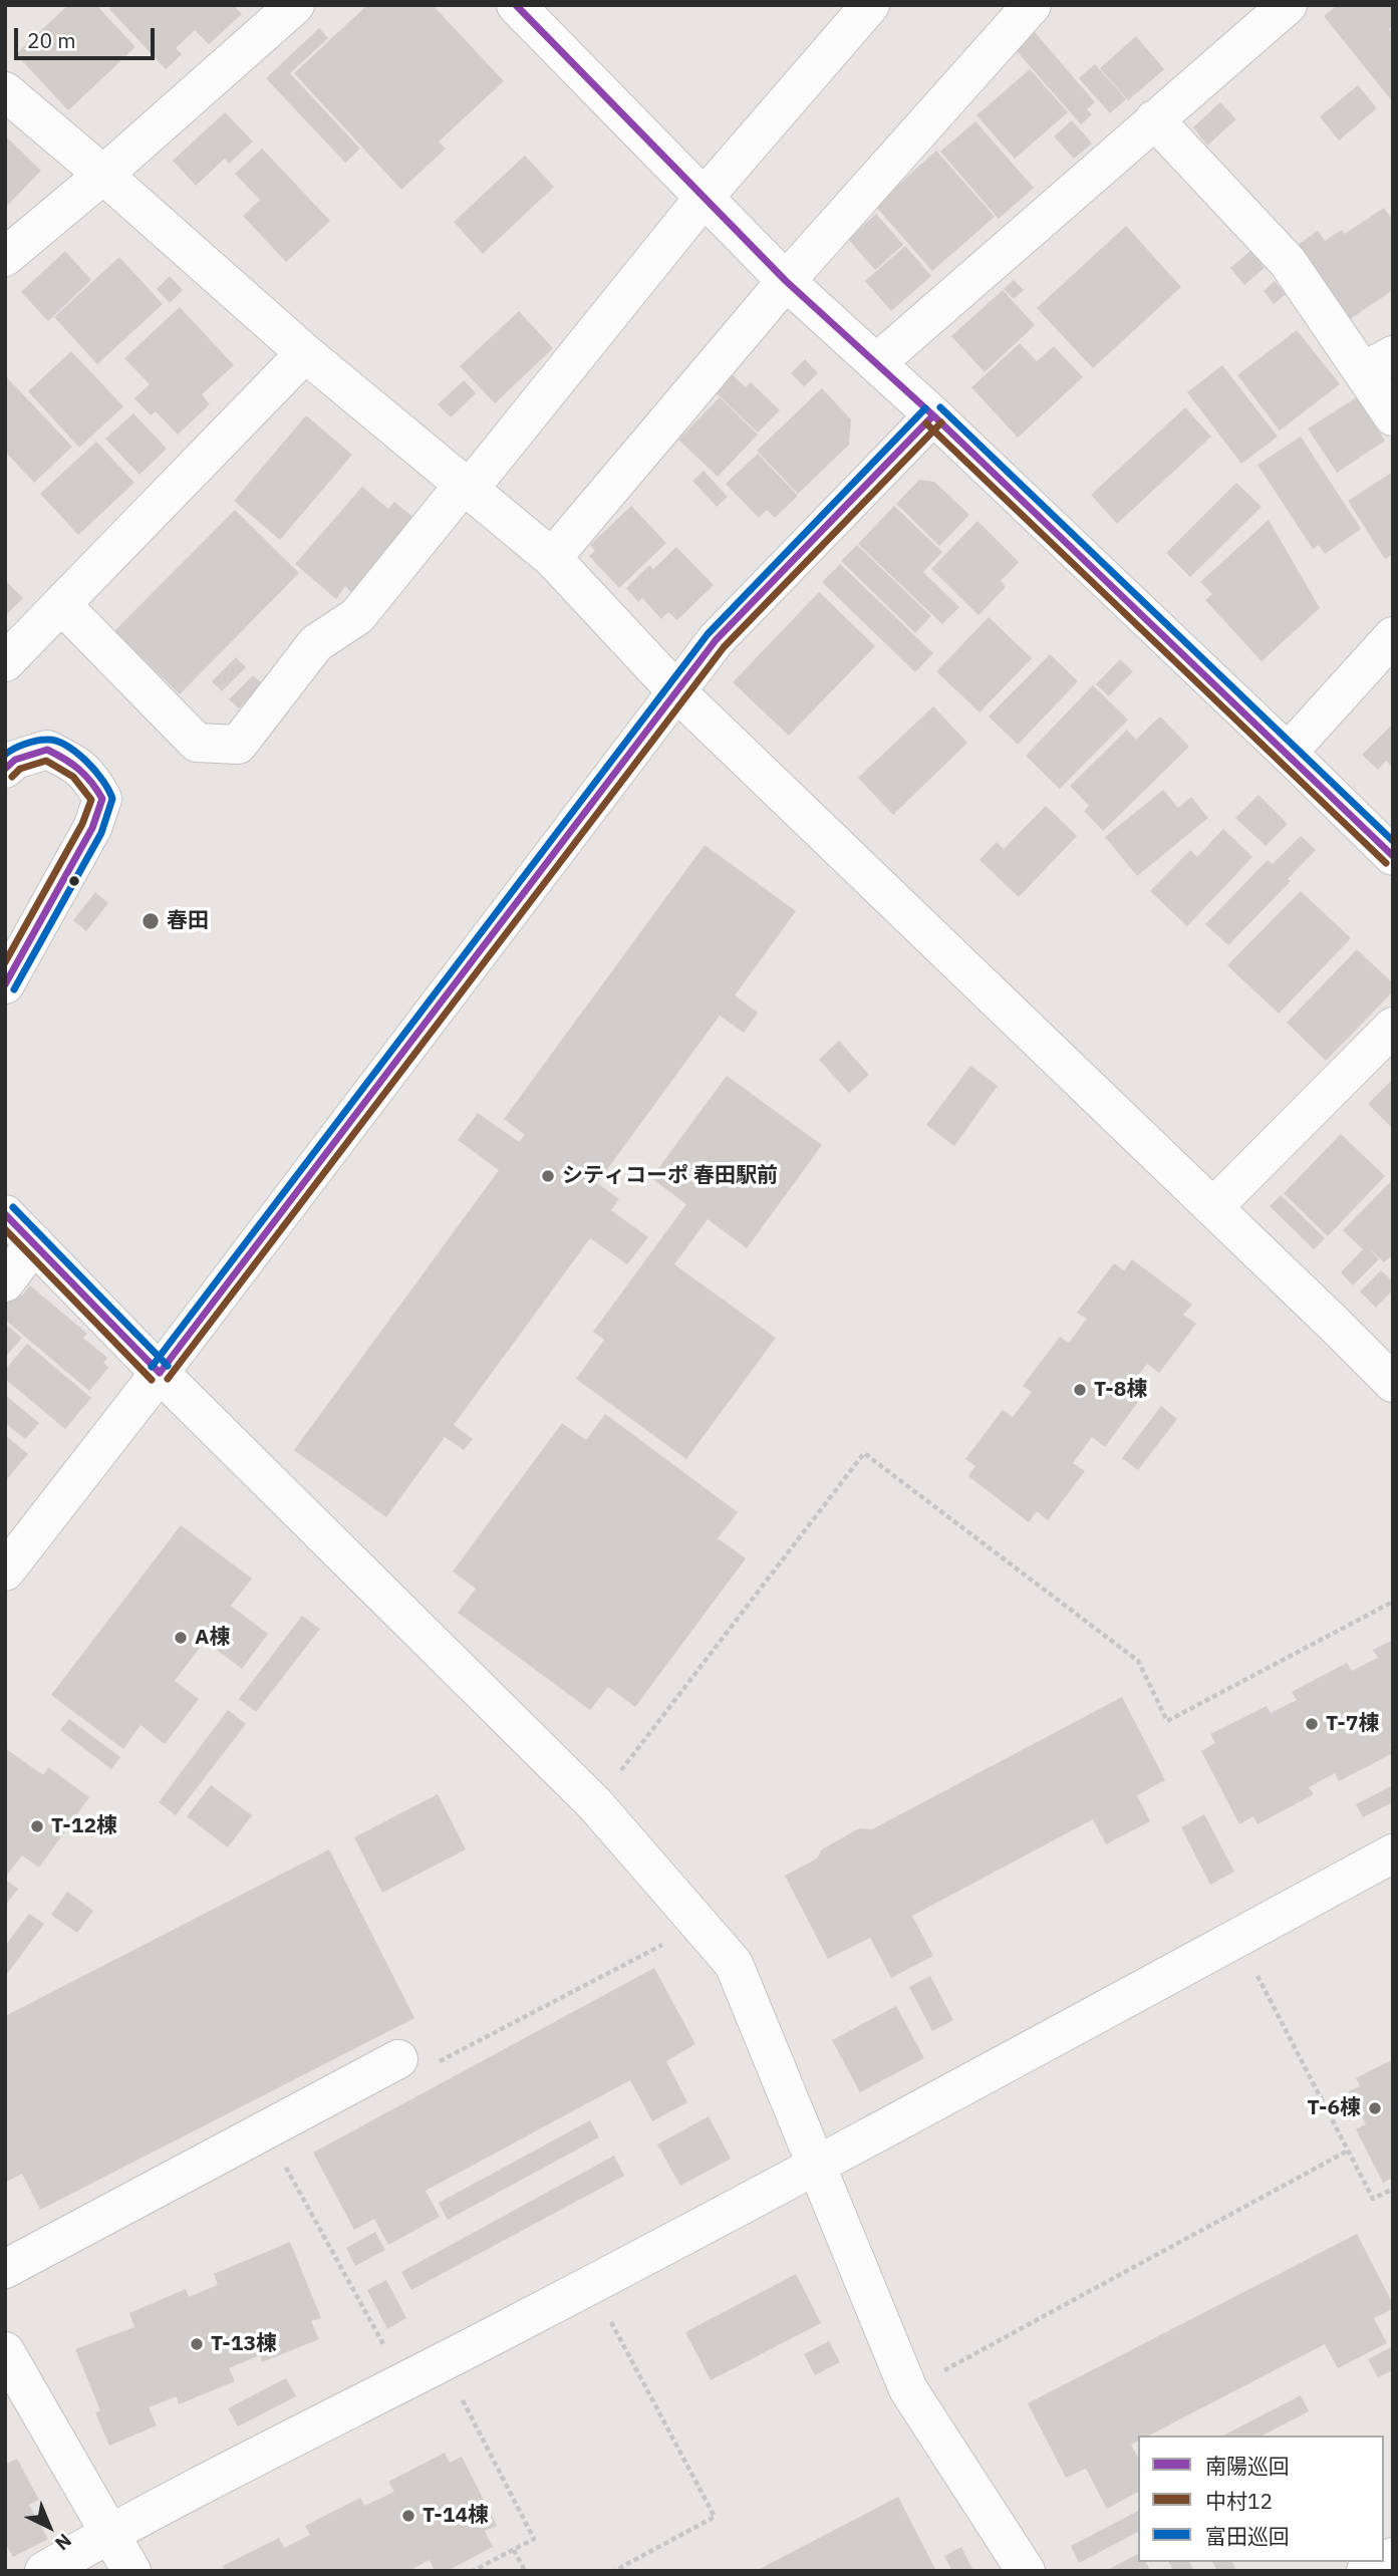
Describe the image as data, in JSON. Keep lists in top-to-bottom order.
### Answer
{
  "places": [
    "春田",
    "シティコーポ 春田駅前",
    "T-8棟",
    "A棟",
    "T-7棟",
    "T-12棟",
    "T-6棟",
    "T-13棟",
    "T-14棟"
  ],
  "lines": ["transit line 南陽巡回", "transit line 富田巡回", "transit line 中村12"],
  "legend": ["南陽巡回", "中村12", "富田巡回"],
  "scale_bar": "20 m",
  "north": "bottom right"
}
